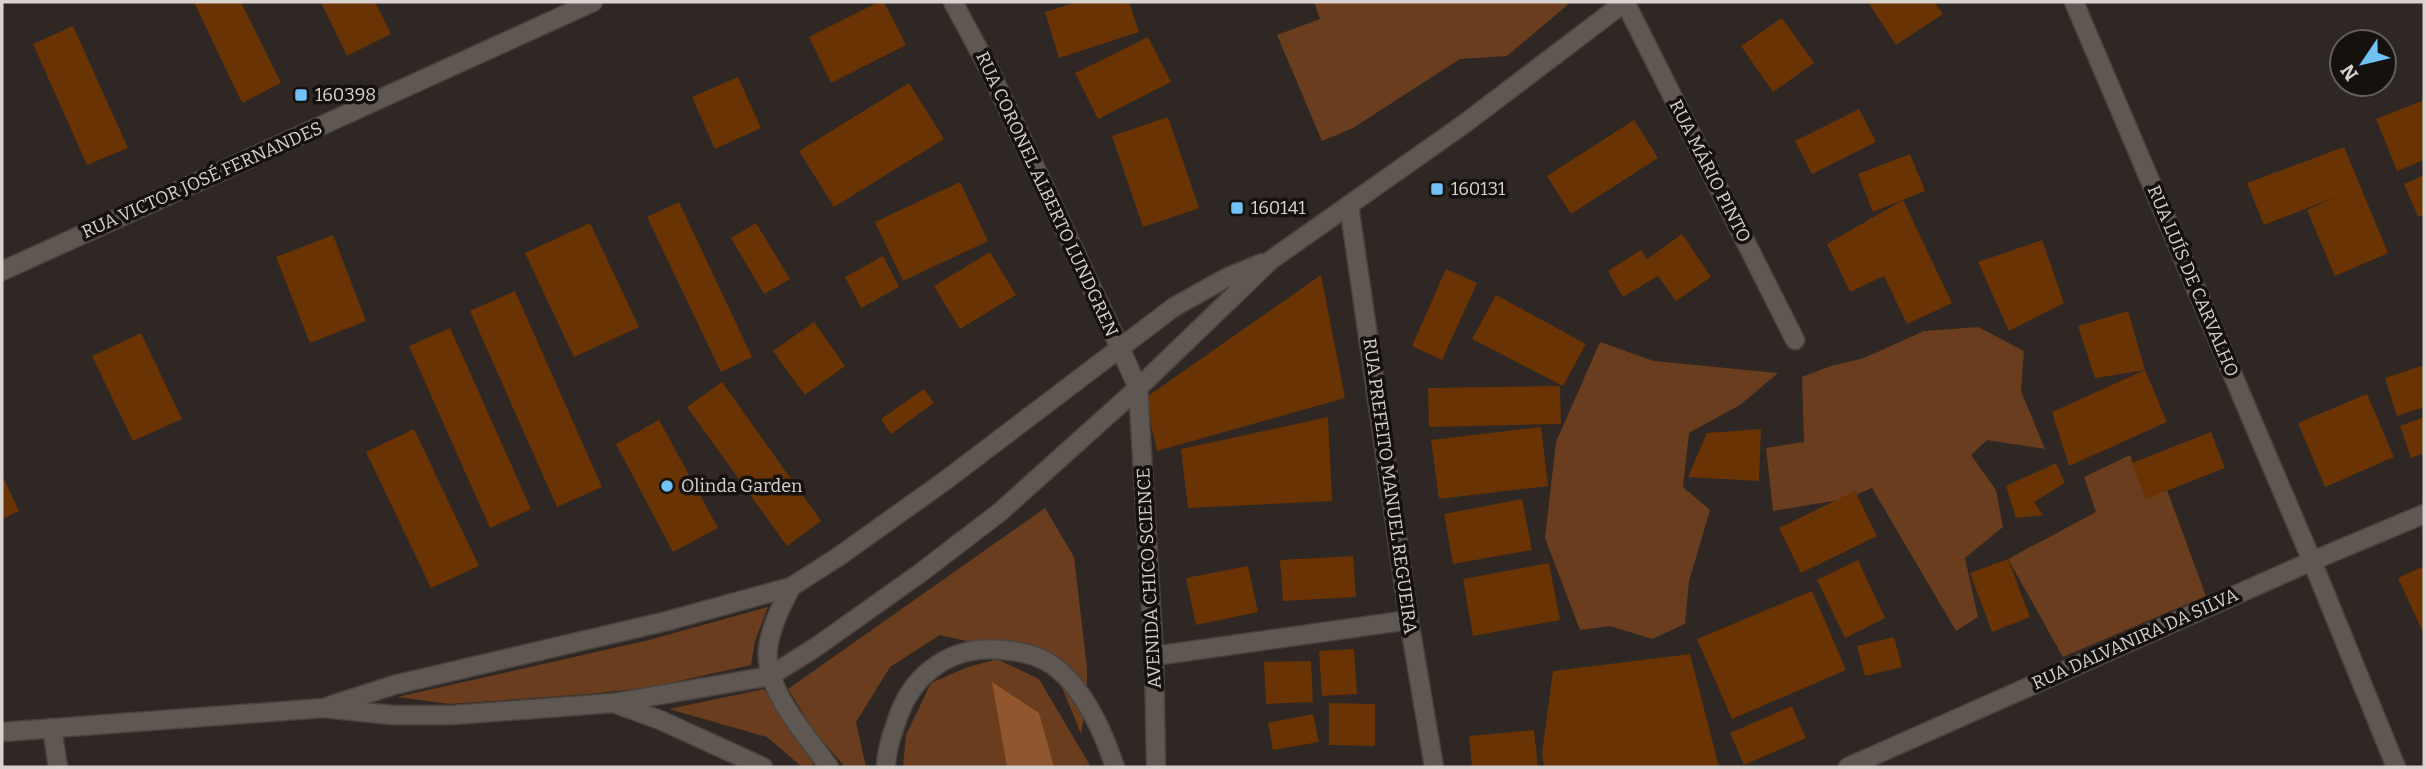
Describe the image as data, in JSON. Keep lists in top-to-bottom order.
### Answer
{
  "streets": {
    "main road": [
      "RUA MÁRIO PINTO",
      "RUA VICTOR JOSÉ FERNANDES",
      "RUA CORONEL ALBERTO LUNDGREN",
      "RUA LUÍS DE CARVALHO",
      "RUA PREFEITO MANUEL REGUEIRA",
      "AVENIDA CHICO SCIENCE",
      "RUA DALVANIRA DA SILVA"
    ]
  },
  "crossings": [
    ["RUA CORONEL ALBERTO LUNDGREN", "AVENIDA CHICO SCIENCE"],
    ["RUA LUÍS DE CARVALHO", "RUA DALVANIRA DA SILVA"]
  ],
  "places": {
    "transit": ["160398", "160131", "160141"],
    "other": ["Olinda Garden"]
  },
  "north": "bottom left"
}
